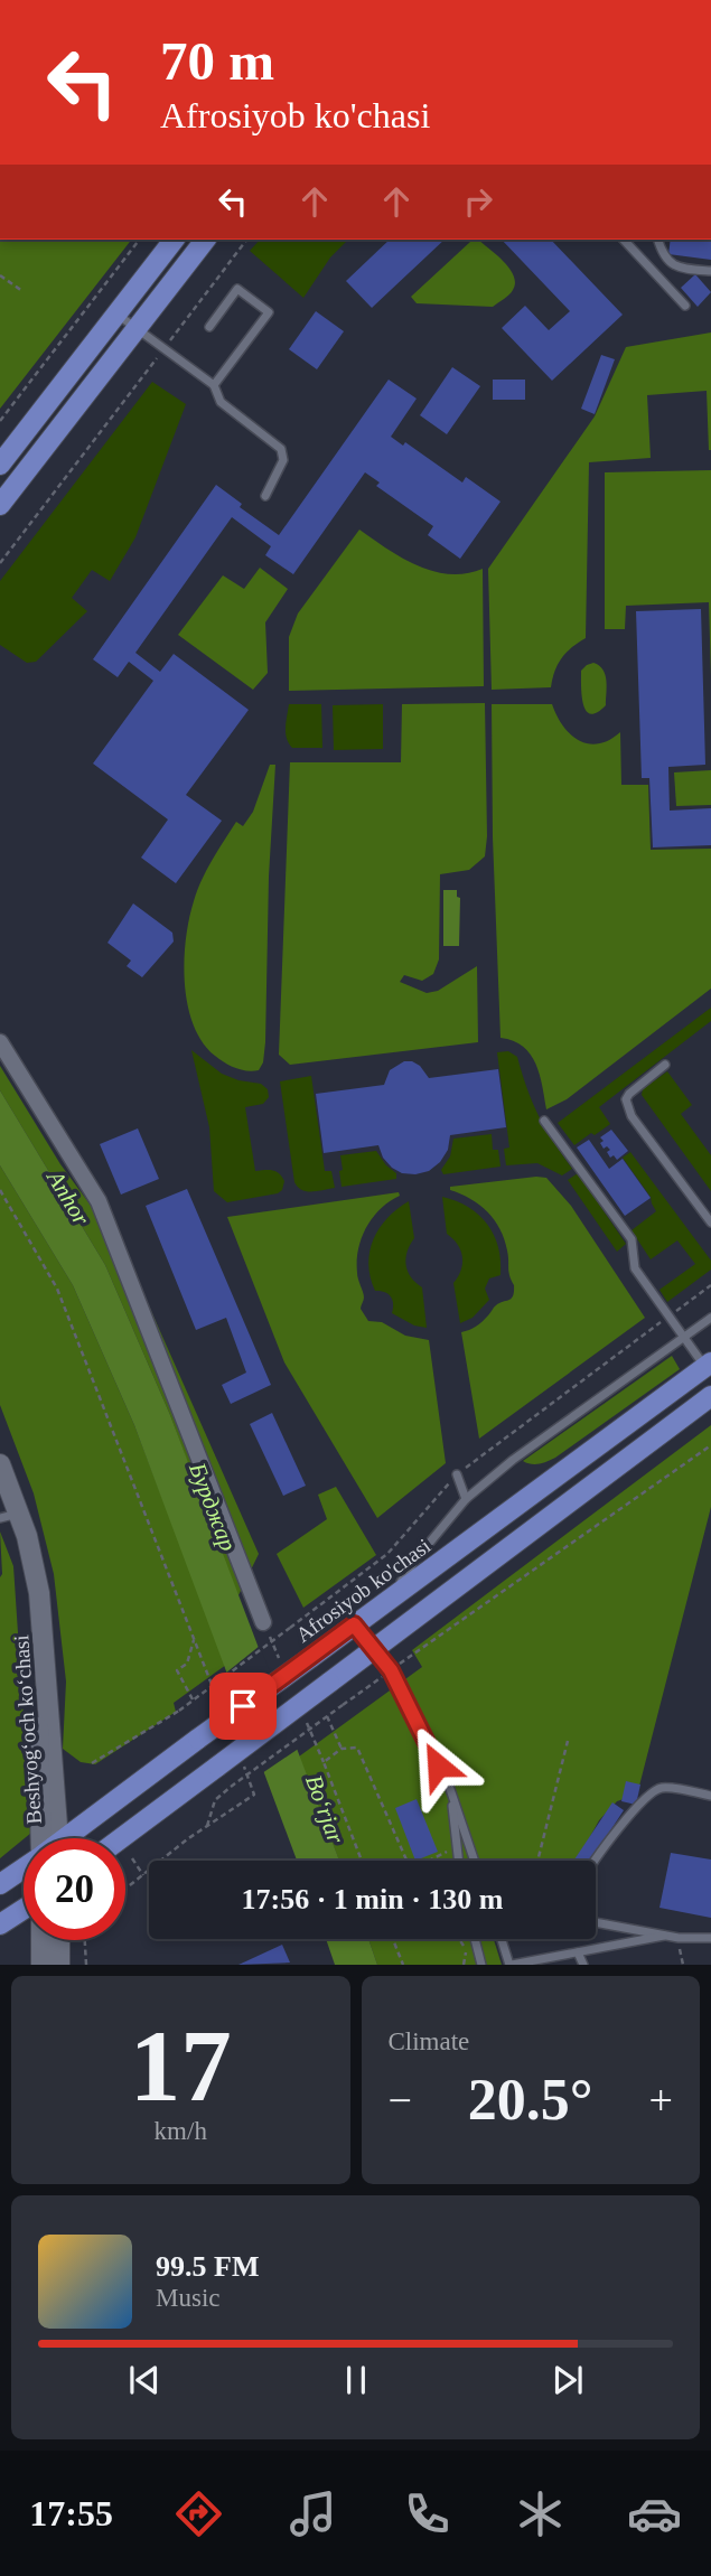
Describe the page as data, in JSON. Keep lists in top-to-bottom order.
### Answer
{
  "streets": {
    "main road": ["Afrosiyob ko'chasi"],
    "street": ["Beshyogʻoch koʻchasi"]
  },
  "water": ["Anhor", "Бурджар", "Bo‘rjar"],
  "page": {
    "turn": ["70 m", "Afrosiyob ko'chasi"],
    "limit": "20",
    "trip": "17:56 · 1 min · 130 m",
    "tile": [
      ["17", "km/h"],
      "Climate"
    ],
    "heat": ["−", "20.5°", "+"],
    "song": ["99.5 FM", "Music"],
    "tabs": "17:55"
  }
}
